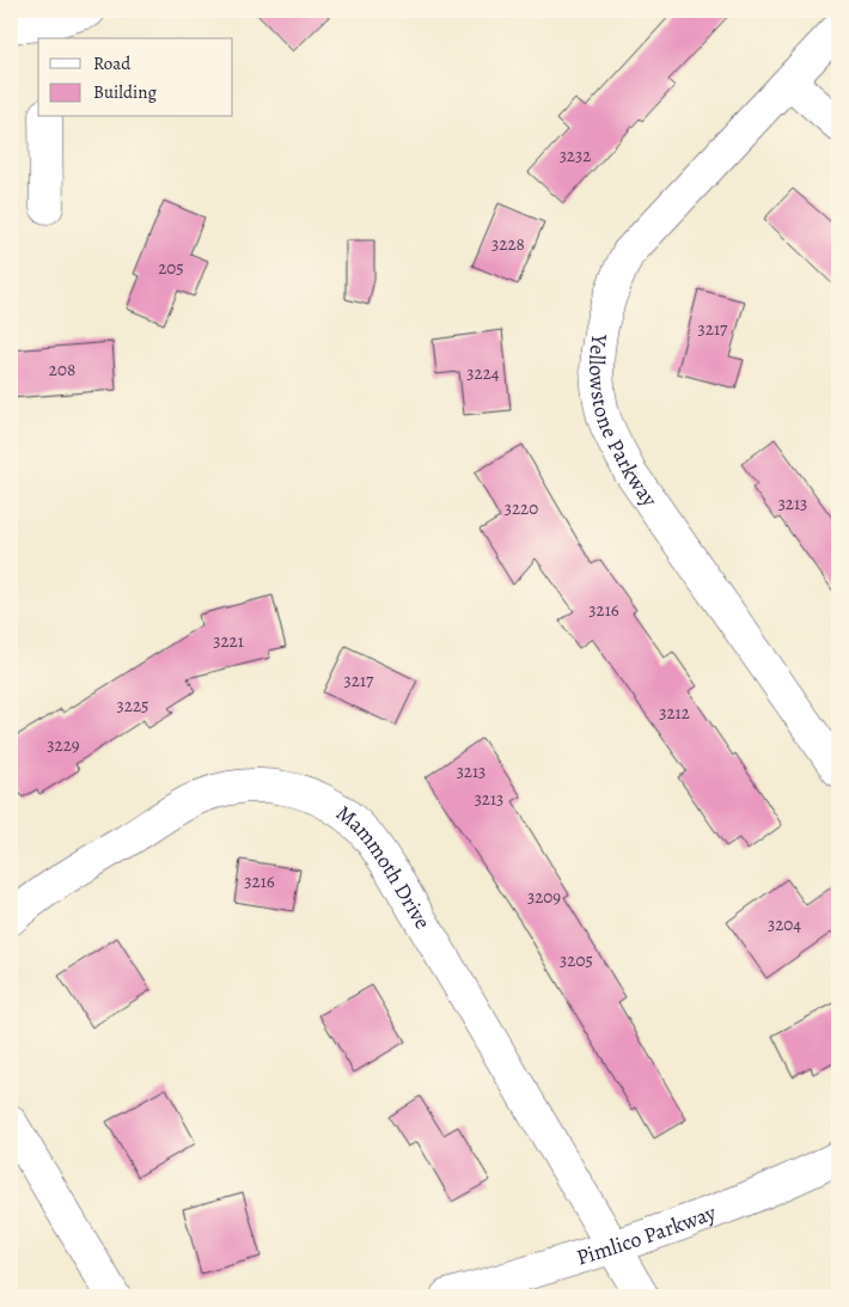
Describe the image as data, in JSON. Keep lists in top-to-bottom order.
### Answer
{
  "streets": {
    "street": ["Yellowstone Parkway", "Mammoth Drive", "Pimlico Parkway"]
  },
  "crossings": [
    ["Mammoth Drive", "Pimlico Parkway"]
  ],
  "house_numbers": [
    "3232",
    "3228",
    "205",
    "3217",
    "208",
    "3224",
    "3213",
    "3220",
    "3216",
    "3221",
    "3217",
    "3225",
    "3212",
    "3229",
    "3213",
    "3213",
    "3216",
    "3209",
    "3204",
    "3205"
  ],
  "legend": ["Road", "Building"]
}
